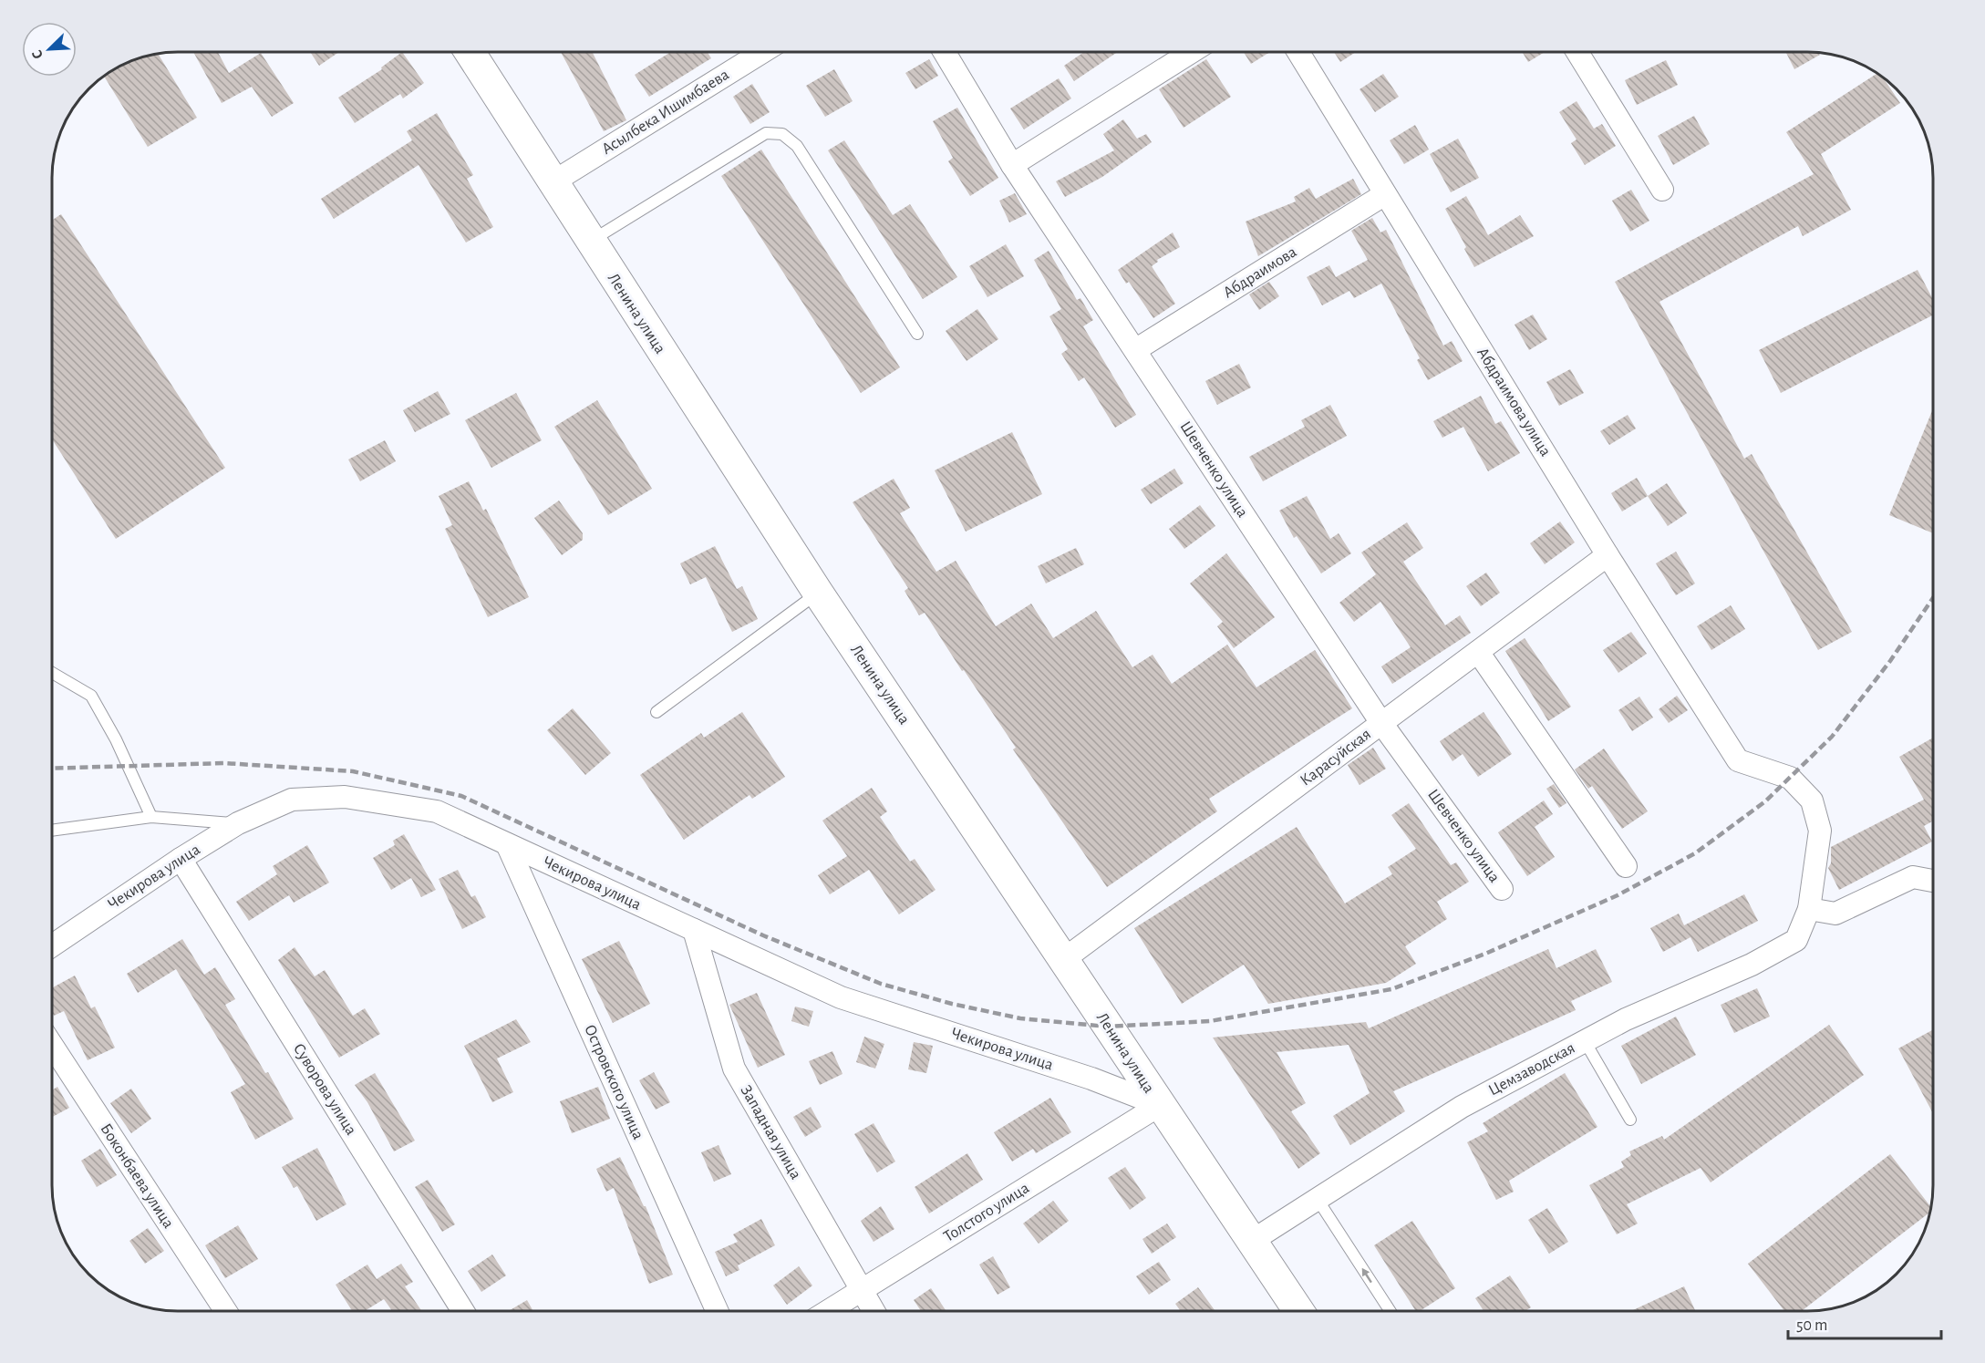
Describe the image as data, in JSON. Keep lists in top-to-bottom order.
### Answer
{
  "streets": {
    "main road": ["Ленина улица"],
    "street": [
      "Асылбека Ишимбаева",
      "Абдраимова",
      "Абдраимова улица",
      "Шевченко улица",
      "Карасуйская",
      "Чекирова улица",
      "Цемзаводская",
      "Островского улица",
      "Суворова улица",
      "Западная улица",
      "Боконбаева улица",
      "Толстого улица"
    ]
  },
  "crossings": [
    ["Асылбека Ишимбаева", "Ленина улица"],
    ["Абдраимова", "Абдраимова улица"],
    ["Абдраимова", "Шевченко улица"],
    ["Ленина улица", "Карасуйская"],
    ["Ленина улица", "Чекирова улица"],
    ["Ленина улица", "Цемзаводская"],
    ["Ленина улица", "Толстого улица"],
    ["Абдраимова улица", "Карасуйская"],
    ["Абдраимова улица", "Цемзаводская"],
    ["Шевченко улица", "Карасуйская"],
    ["Чекирова улица", "Островского улица"],
    ["Чекирова улица", "Суворова улица"],
    ["Чекирова улица", "Западная улица"],
    ["Чекирова улица", "Толстого улица"],
    ["Западная улица", "Толстого улица"]
  ],
  "scale_bar": "50 m",
  "north": "bottom left"
}
